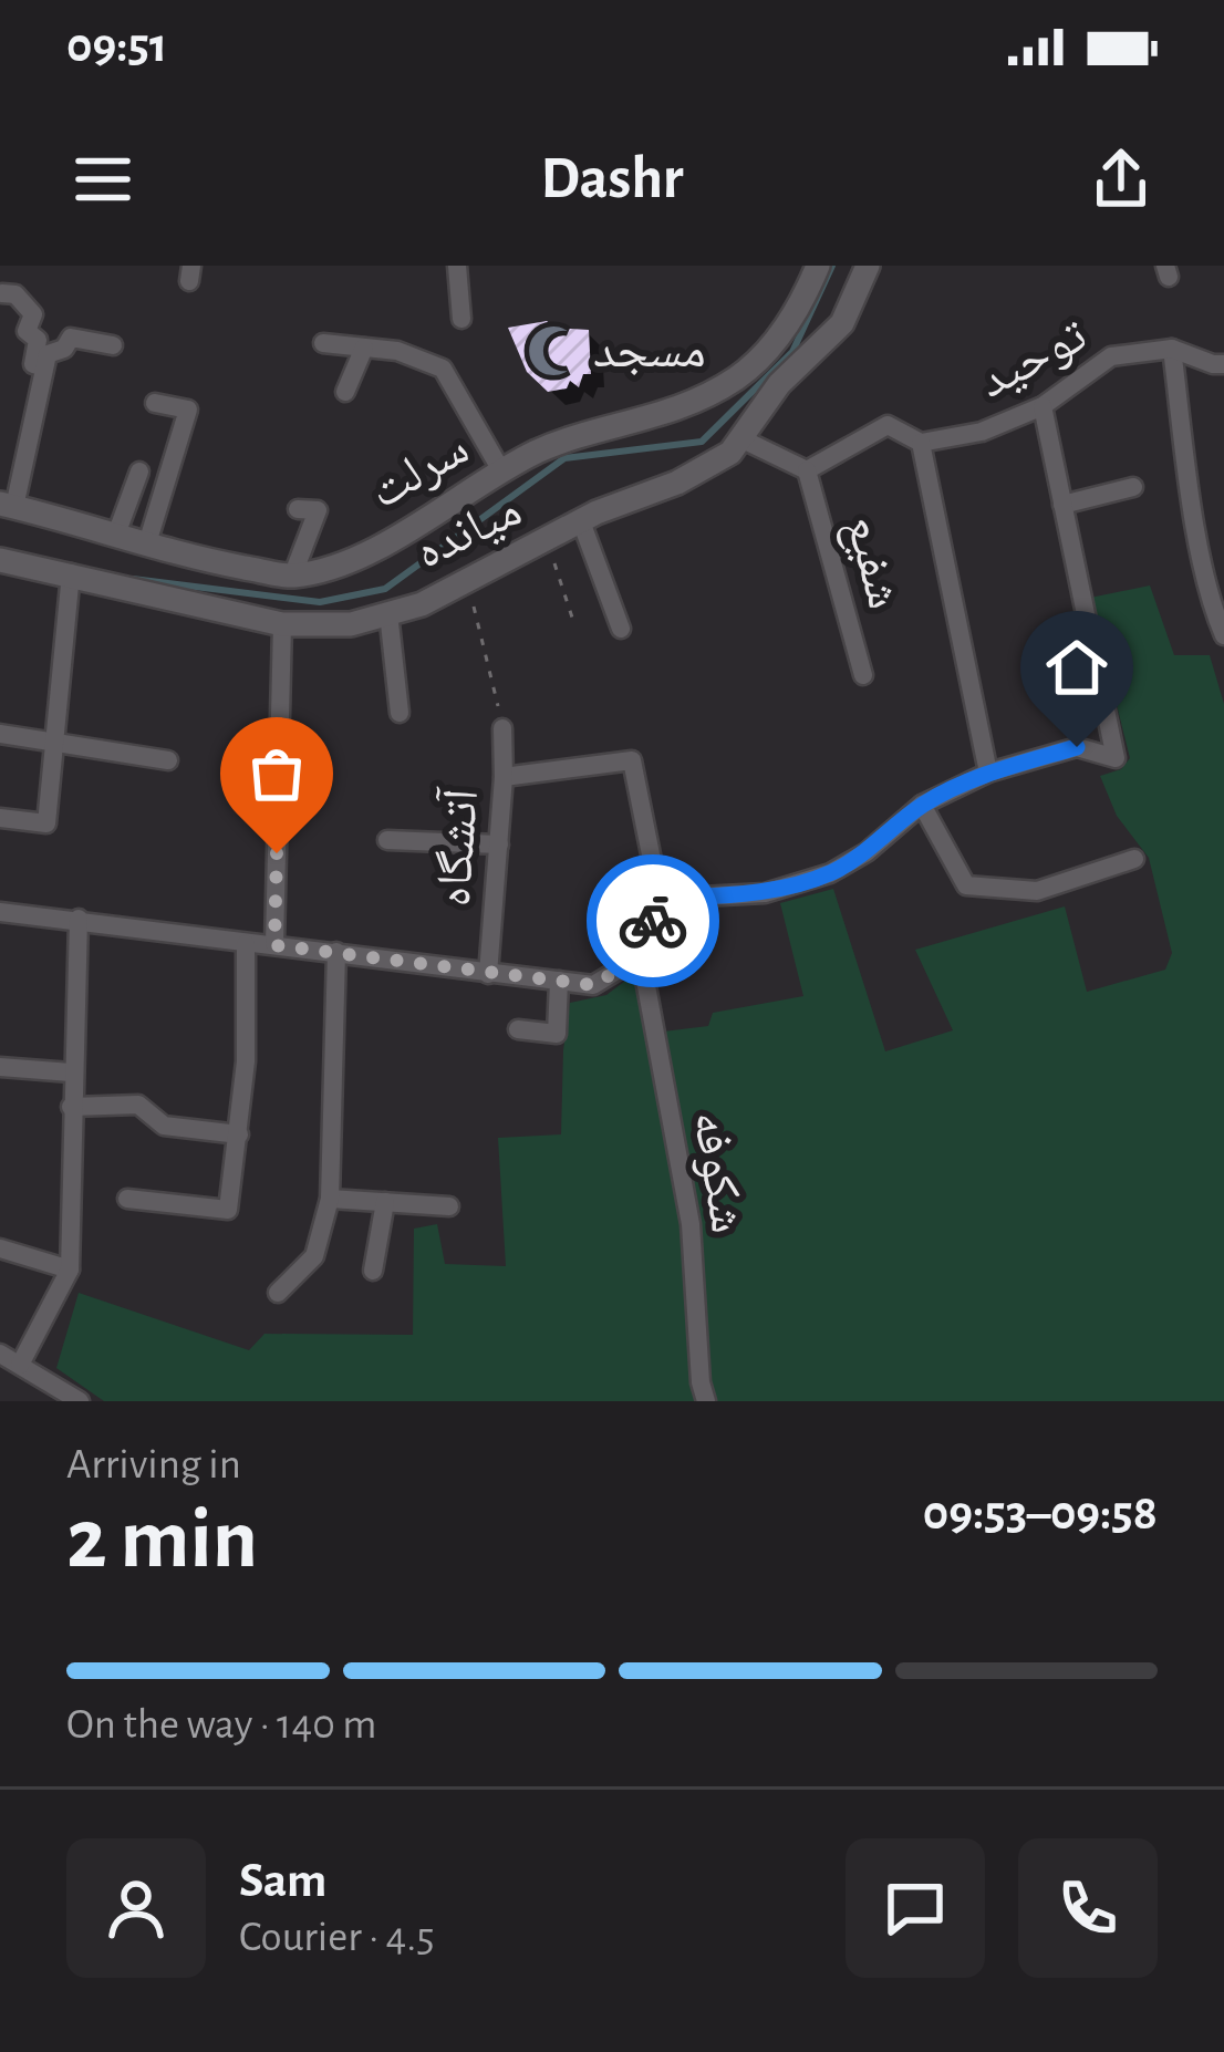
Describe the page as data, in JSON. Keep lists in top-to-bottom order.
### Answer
{
  "streets": {
    "street": [
      "توحید",
      "سرلت",
      "میانده",
      "شفیع",
      "آتشگاه",
      "شکوفه"
    ]
  },
  "crossings": [
    ["توحید", "شفیع"]
  ],
  "places": {
    "mosque": ["مسجد"]
  },
  "page": {
    "status": "09:51",
    "header": "Dashr",
    "heading": ["2 min", "Arriving in", "09:53–09:58"],
    "panel": ["Sam", "Courier · 4.5"],
    "bar": "On the way · 140 m"
  }
}
